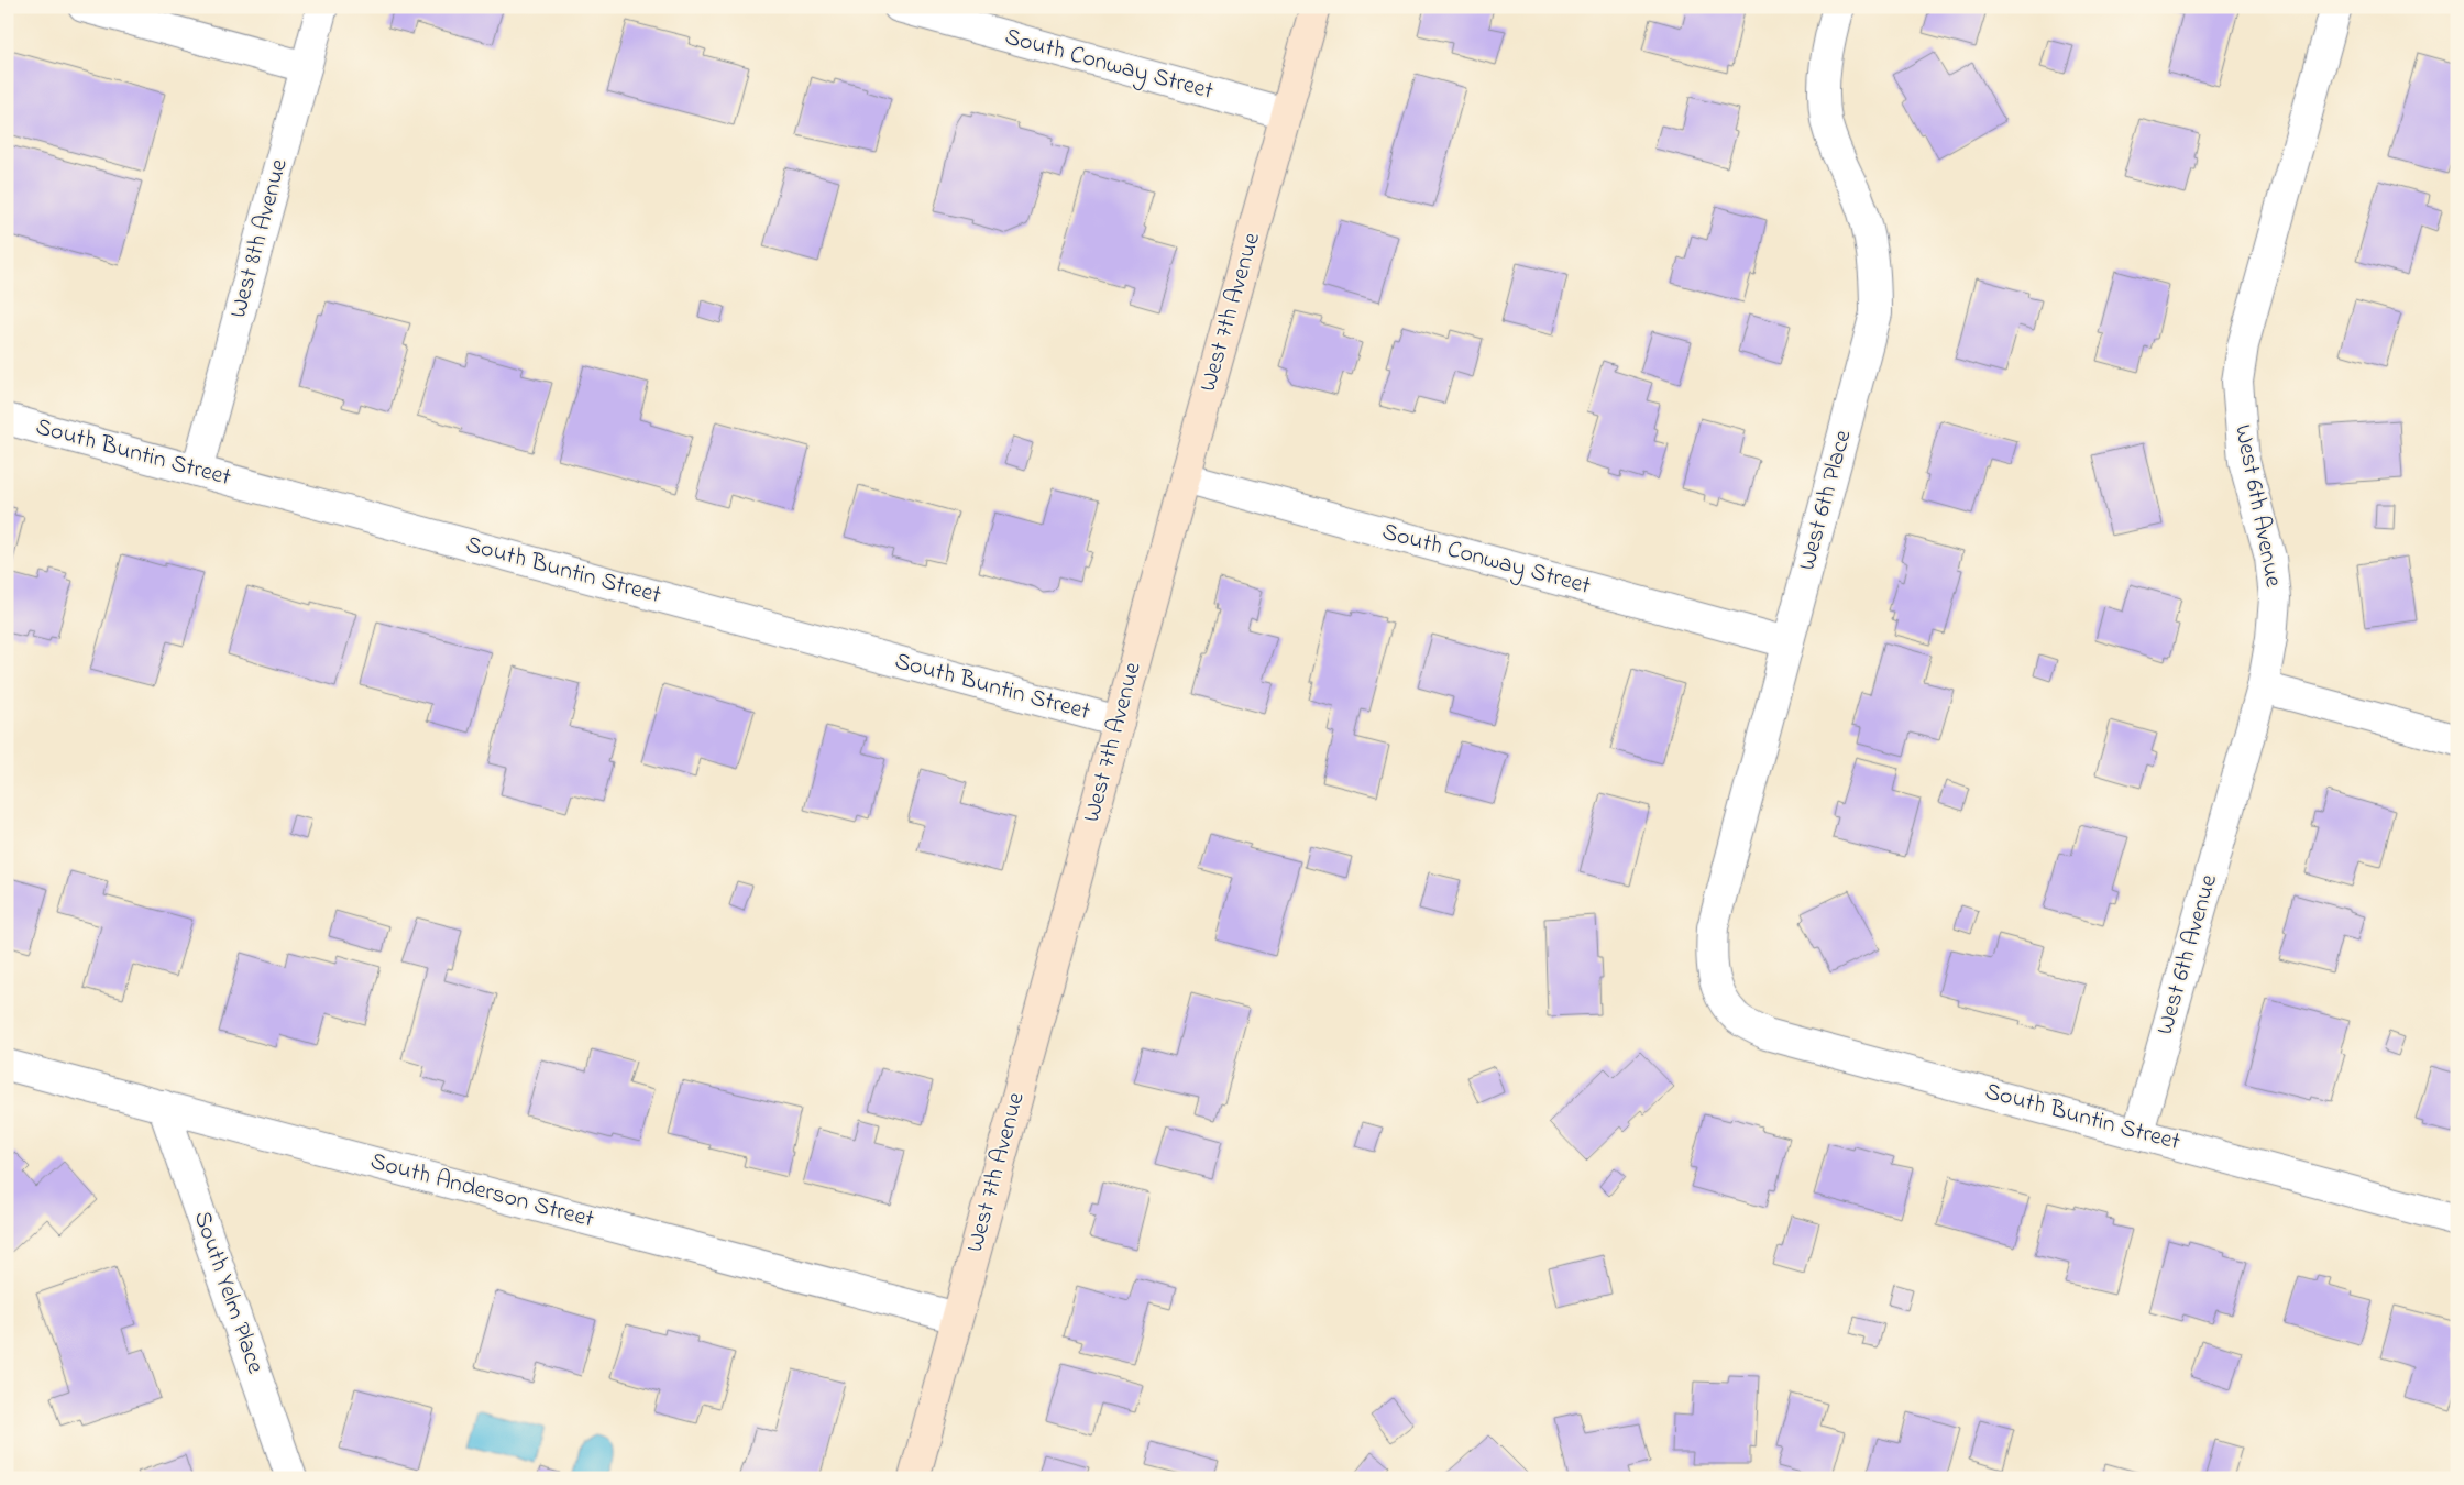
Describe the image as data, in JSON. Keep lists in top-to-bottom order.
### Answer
{
  "streets": {
    "street": [
      "South Conway Street",
      "West 8th Avenue",
      "West 7th Avenue",
      "South Buntin Street",
      "West 6th Place",
      "West 6th Avenue",
      "South Anderson Street",
      "South Yelm Place"
    ]
  },
  "crossings": [
    ["South Conway Street", "West 7th Avenue"],
    ["South Conway Street", "West 6th Place"],
    ["West 8th Avenue", "South Buntin Street"],
    ["West 7th Avenue", "South Buntin Street"],
    ["West 7th Avenue", "South Anderson Street"],
    ["South Buntin Street", "West 6th Place"],
    ["South Buntin Street", "West 6th Avenue"],
    ["South Anderson Street", "South Yelm Place"]
  ]
}
